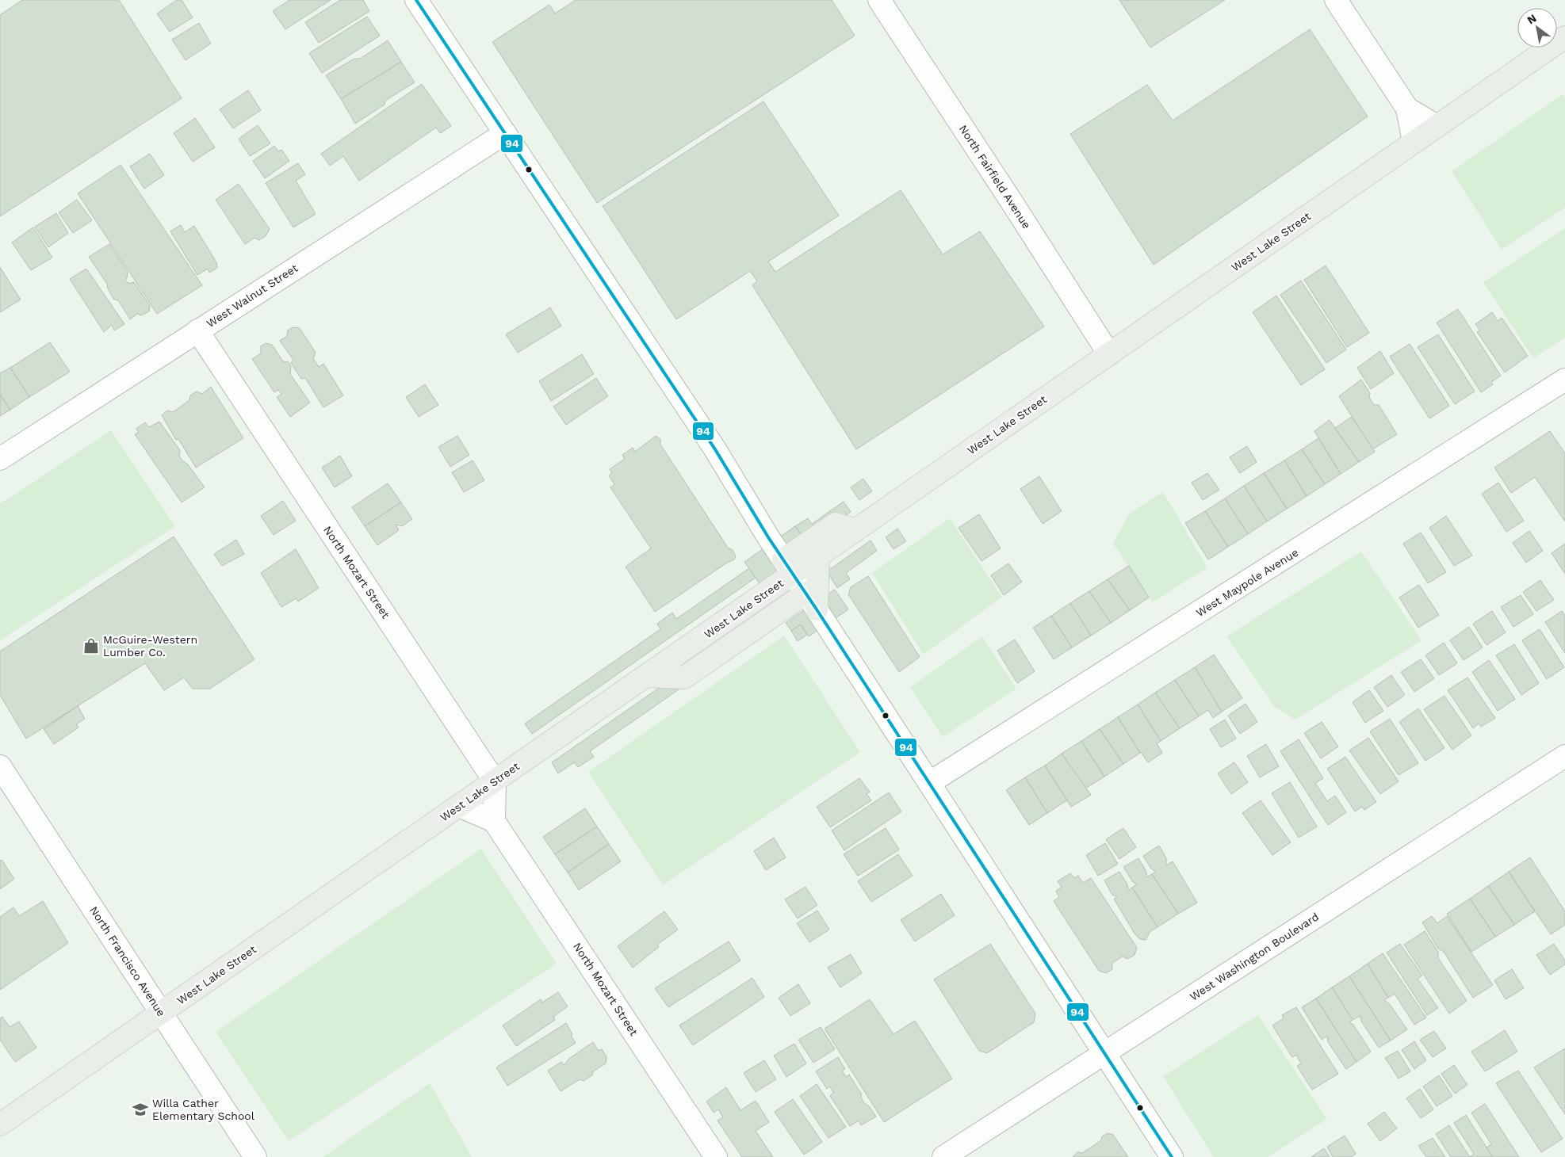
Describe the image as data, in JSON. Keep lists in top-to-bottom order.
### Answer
{
  "streets": {
    "main road": ["West Lake Street"],
    "street": [
      "North Fairfield Avenue",
      "West Walnut Street",
      "North Mozart Street",
      "West Maypole Avenue",
      "West Washington Boulevard",
      "North Francisco Avenue"
    ]
  },
  "crossings": [
    ["North Fairfield Avenue", "West Lake Street"],
    ["West Lake Street", "North Mozart Street"],
    ["West Lake Street", "North Francisco Avenue"],
    ["West Walnut Street", "North Mozart Street"]
  ],
  "places": {
    "shop": ["McGuire-Western Lumber Co."],
    "school or university": ["Willa Cather Elementary School"]
  },
  "lines": ["transit line 94"],
  "north": "top left"
}
